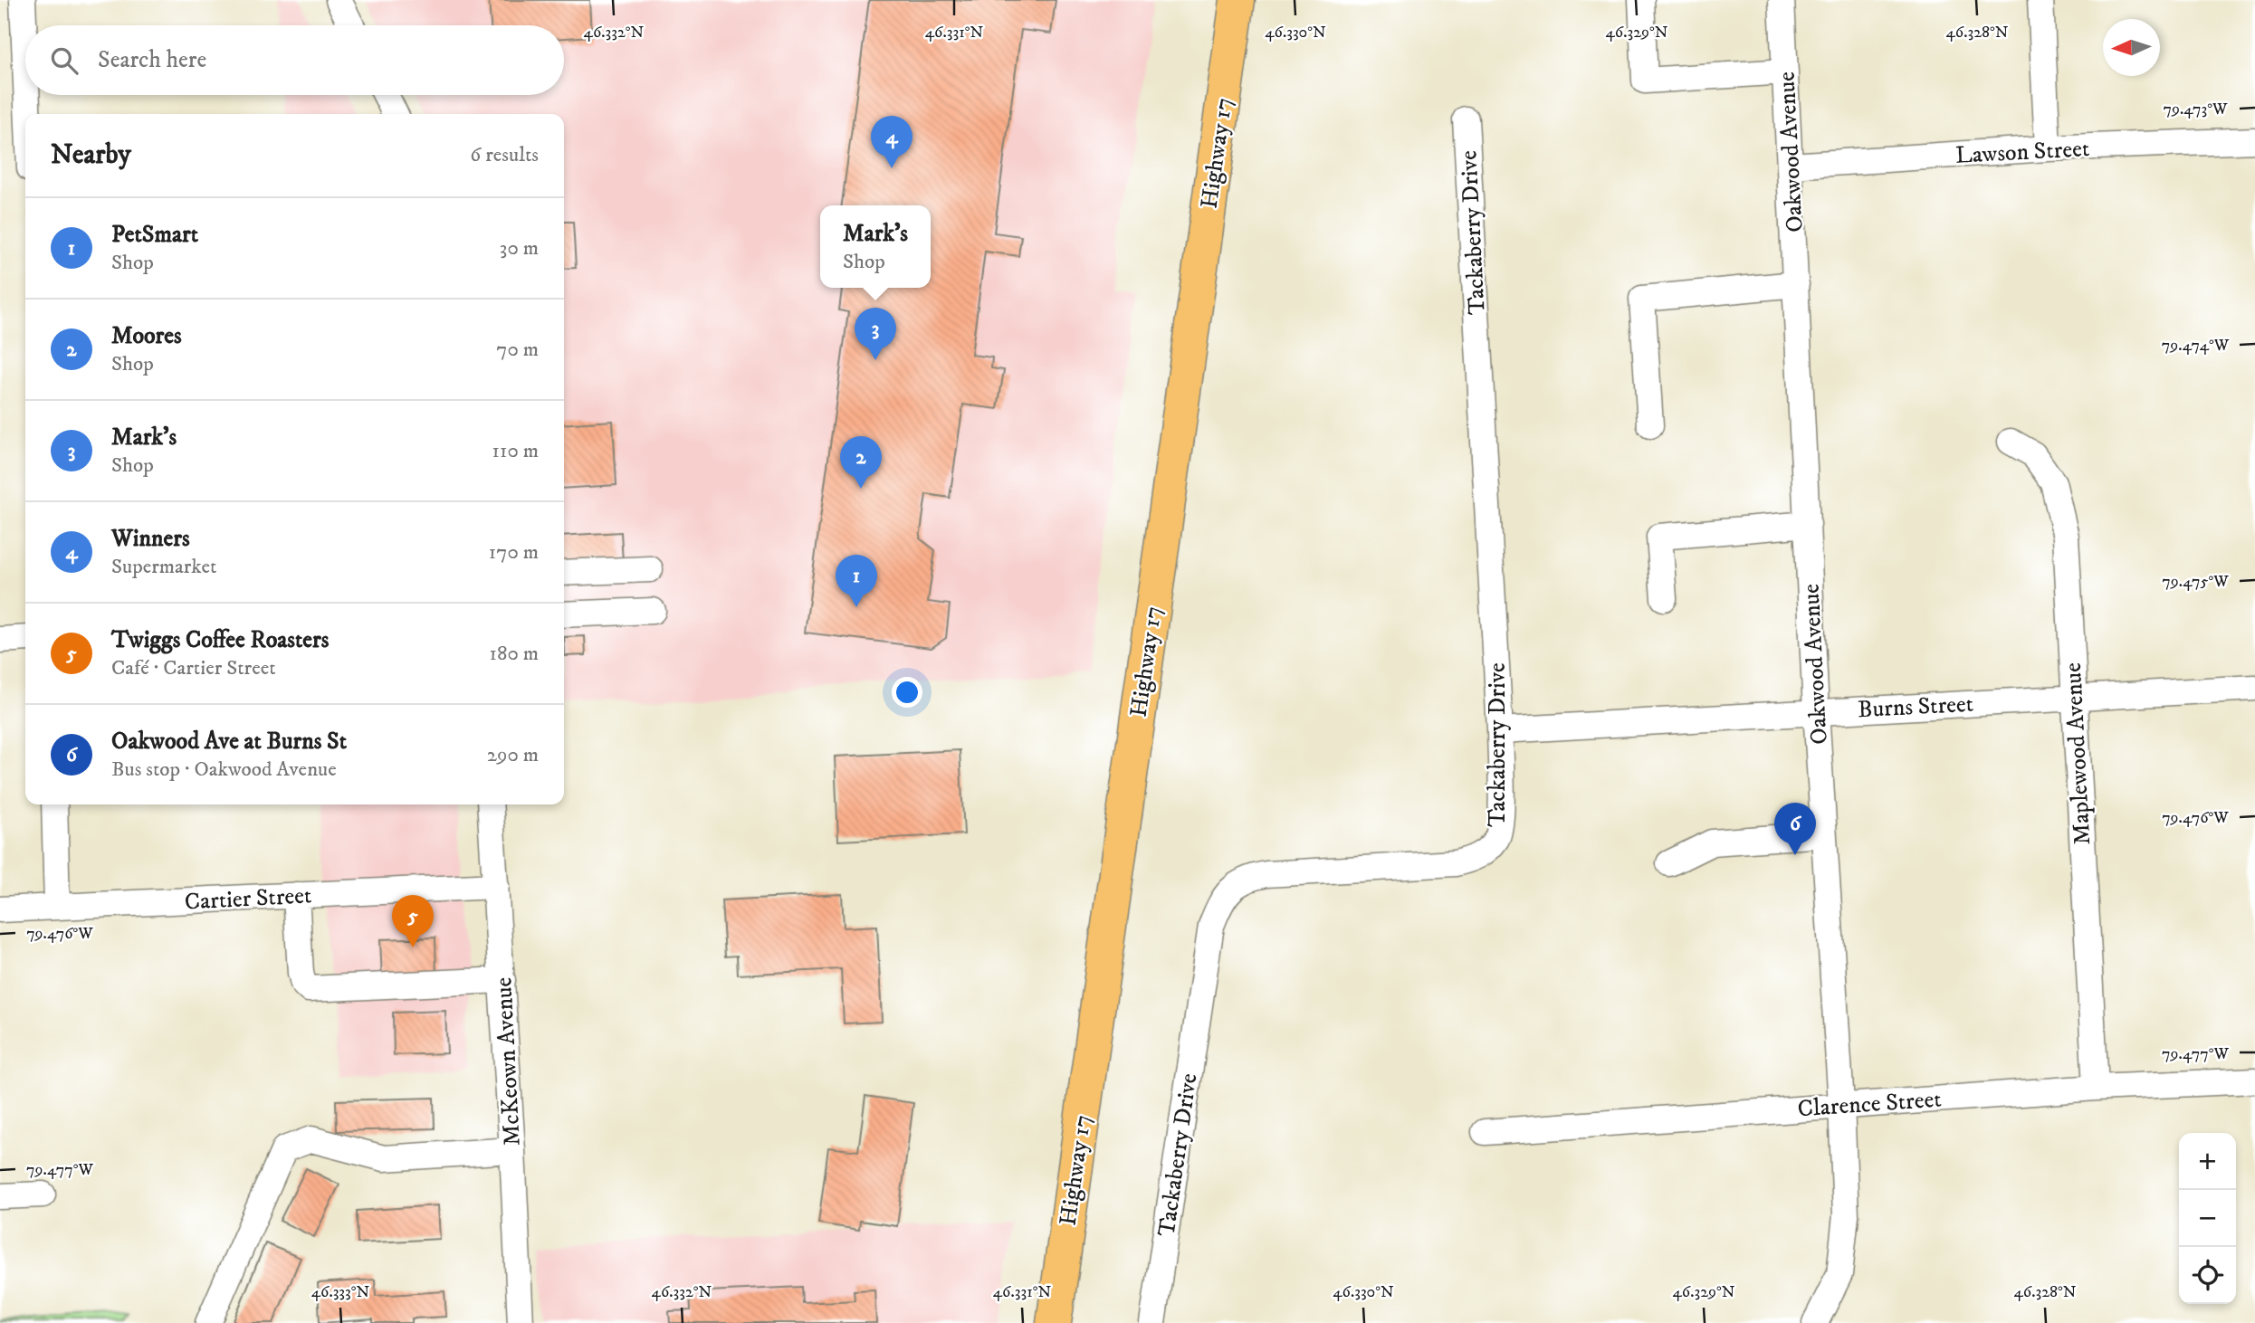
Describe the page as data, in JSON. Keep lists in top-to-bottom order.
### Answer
{
  "streets": {
    "highway": ["Highway 17"],
    "street": [
      "Lawson Street",
      "Oakwood Avenue",
      "Tackaberry Drive",
      "Burns Street",
      "Maplewood Avenue",
      "Cartier Street",
      "McKeown Avenue",
      "Clarence Street"
    ]
  },
  "crossings": [
    ["Lawson Street", "Oakwood Avenue"],
    ["Oakwood Avenue", "Burns Street"],
    ["Oakwood Avenue", "Clarence Street"],
    ["Tackaberry Drive", "Burns Street"],
    ["Burns Street", "Maplewood Avenue"],
    ["Maplewood Avenue", "Clarence Street"],
    ["Cartier Street", "McKeown Avenue"]
  ],
  "north": "left",
  "page": {
    "search": "Search here",
    "heading": ["Nearby", "6 results"],
    "pins": [
      "4",
      "3",
      "2",
      "1",
      "6",
      "5"
    ],
    "list": [
      {
        "mark": "1",
        "name": "PetSmart",
        "note": "Shop",
        "value": "30 m"
      },
      {
        "mark": "2",
        "name": "Moores",
        "note": "Shop",
        "value": "70 m"
      },
      {
        "mark": "3",
        "name": "Mark's",
        "note": "Shop",
        "value": "110 m"
      },
      {
        "mark": "4",
        "name": "Winners",
        "note": "Supermarket",
        "value": "170 m"
      },
      {
        "mark": "5",
        "name": "Twiggs Coffee Roasters",
        "note": "Café · Cartier Street",
        "value": "180 m"
      },
      {
        "mark": "6",
        "name": "Oakwood Ave at Burns St",
        "note": "Bus stop · Oakwood Avenue",
        "value": "290 m"
      }
    ],
    "popup": ["Mark's", "Shop"],
    "map_buttons": ["+", "−"]
  },
  "coordinates": [
    "46.328°N",
    "46.332°N",
    "46.331°N",
    "46.330°N",
    "46.329°N",
    "79.473°W",
    "79.474°W",
    "79.475°W",
    "79.476°W",
    "79.477°W",
    "46.333°N"
  ]
}
